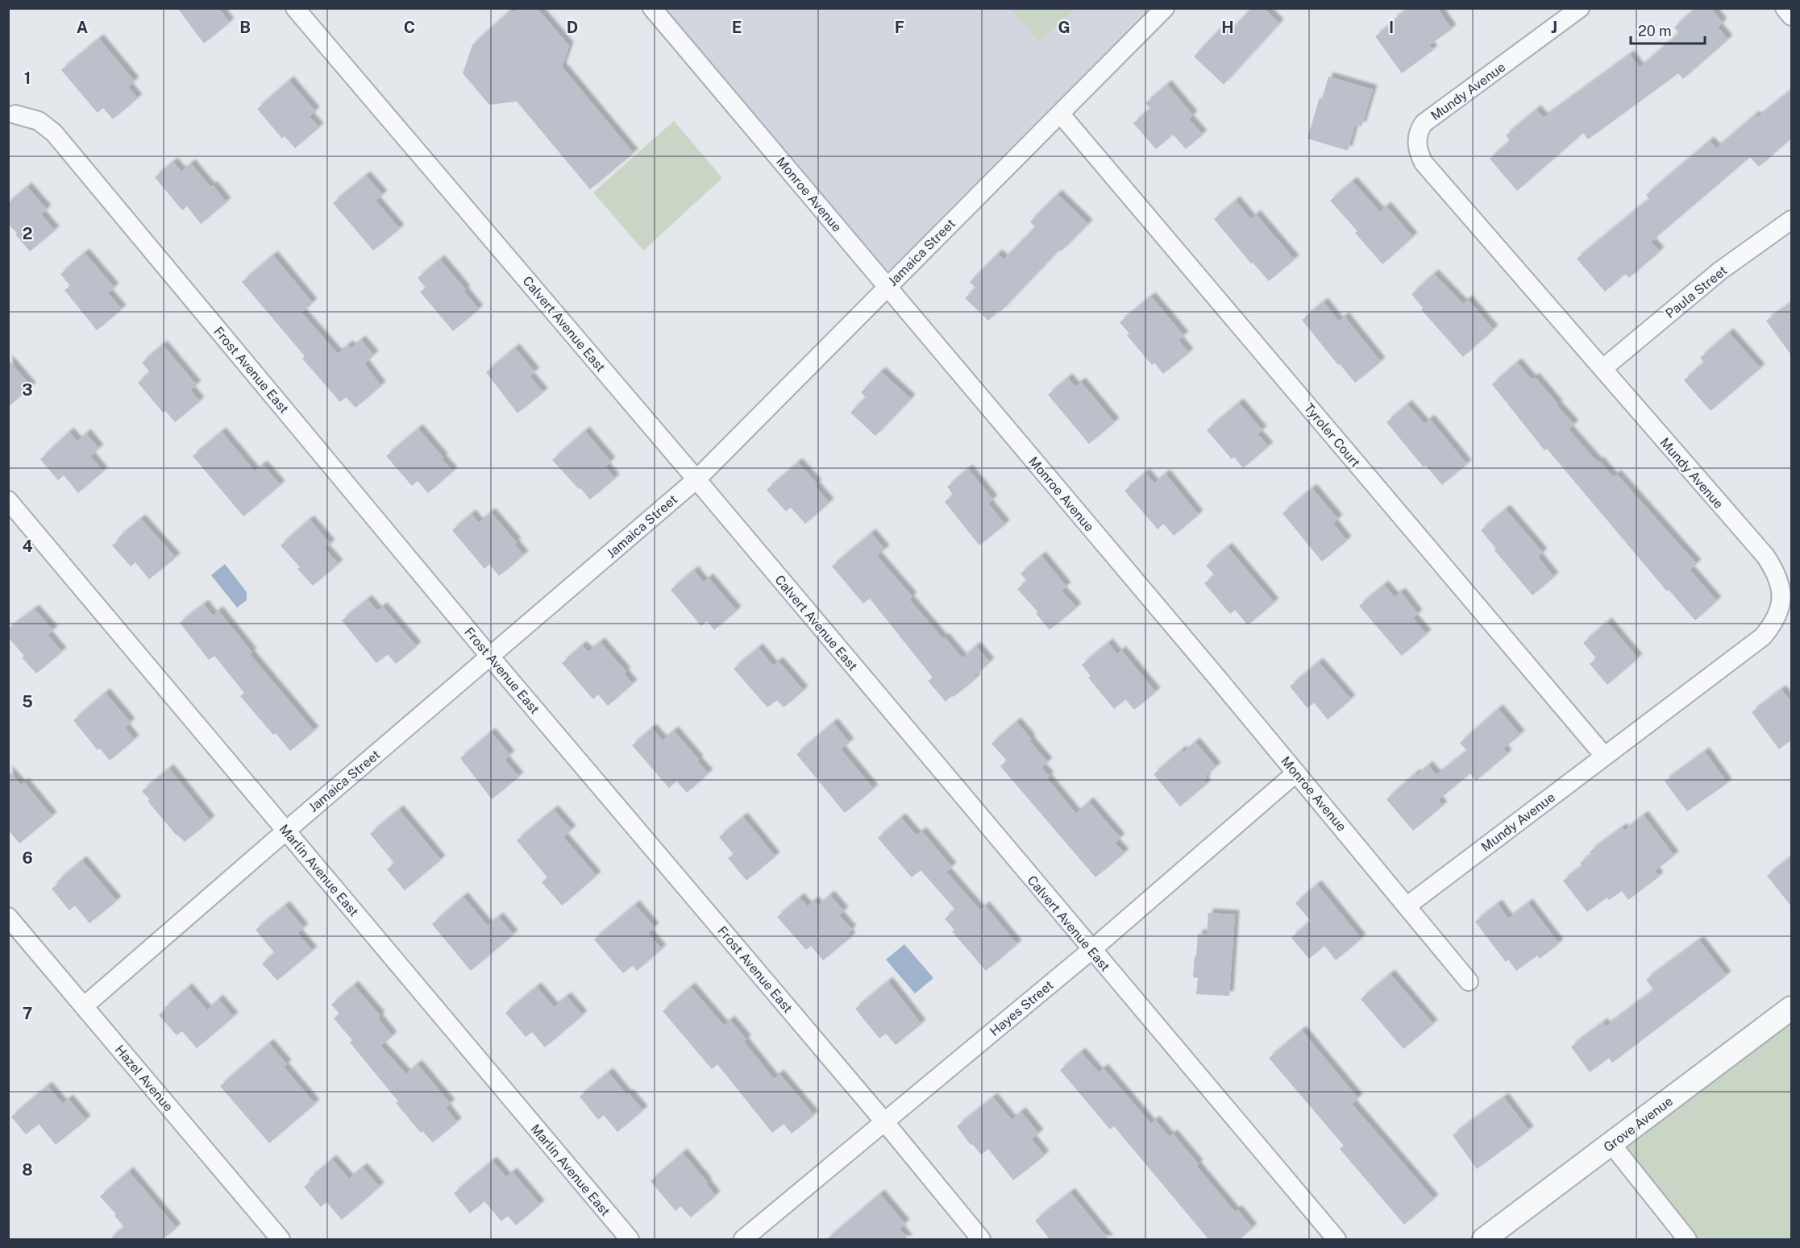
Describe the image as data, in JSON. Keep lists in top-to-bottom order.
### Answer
{
  "streets": {
    "street": [
      "Mundy Avenue",
      "Monroe Avenue",
      "Jamaica Street",
      "Paula Street",
      "Calvert Avenue East",
      "Frost Avenue East",
      "Tyroler Court",
      "Marlin Avenue East",
      "Hayes Street",
      "Hazel Avenue",
      "Grove Avenue"
    ]
  },
  "crossings": [
    ["Mundy Avenue", "Monroe Avenue"],
    ["Mundy Avenue", "Paula Street"],
    ["Mundy Avenue", "Tyroler Court"],
    ["Monroe Avenue", "Jamaica Street"],
    ["Monroe Avenue", "Hayes Street"],
    ["Jamaica Street", "Calvert Avenue East"],
    ["Jamaica Street", "Frost Avenue East"],
    ["Jamaica Street", "Tyroler Court"],
    ["Jamaica Street", "Marlin Avenue East"],
    ["Jamaica Street", "Hazel Avenue"],
    ["Calvert Avenue East", "Hayes Street"],
    ["Frost Avenue East", "Hayes Street"]
  ],
  "scale_bar": "20 m",
  "grid": {
    "columns": [
      "A",
      "B",
      "C",
      "D",
      "E",
      "F",
      "G",
      "H",
      "I",
      "J"
    ],
    "rows": [
      "1",
      "2",
      "3",
      "4",
      "5",
      "6",
      "7",
      "8"
    ]
  }
}
